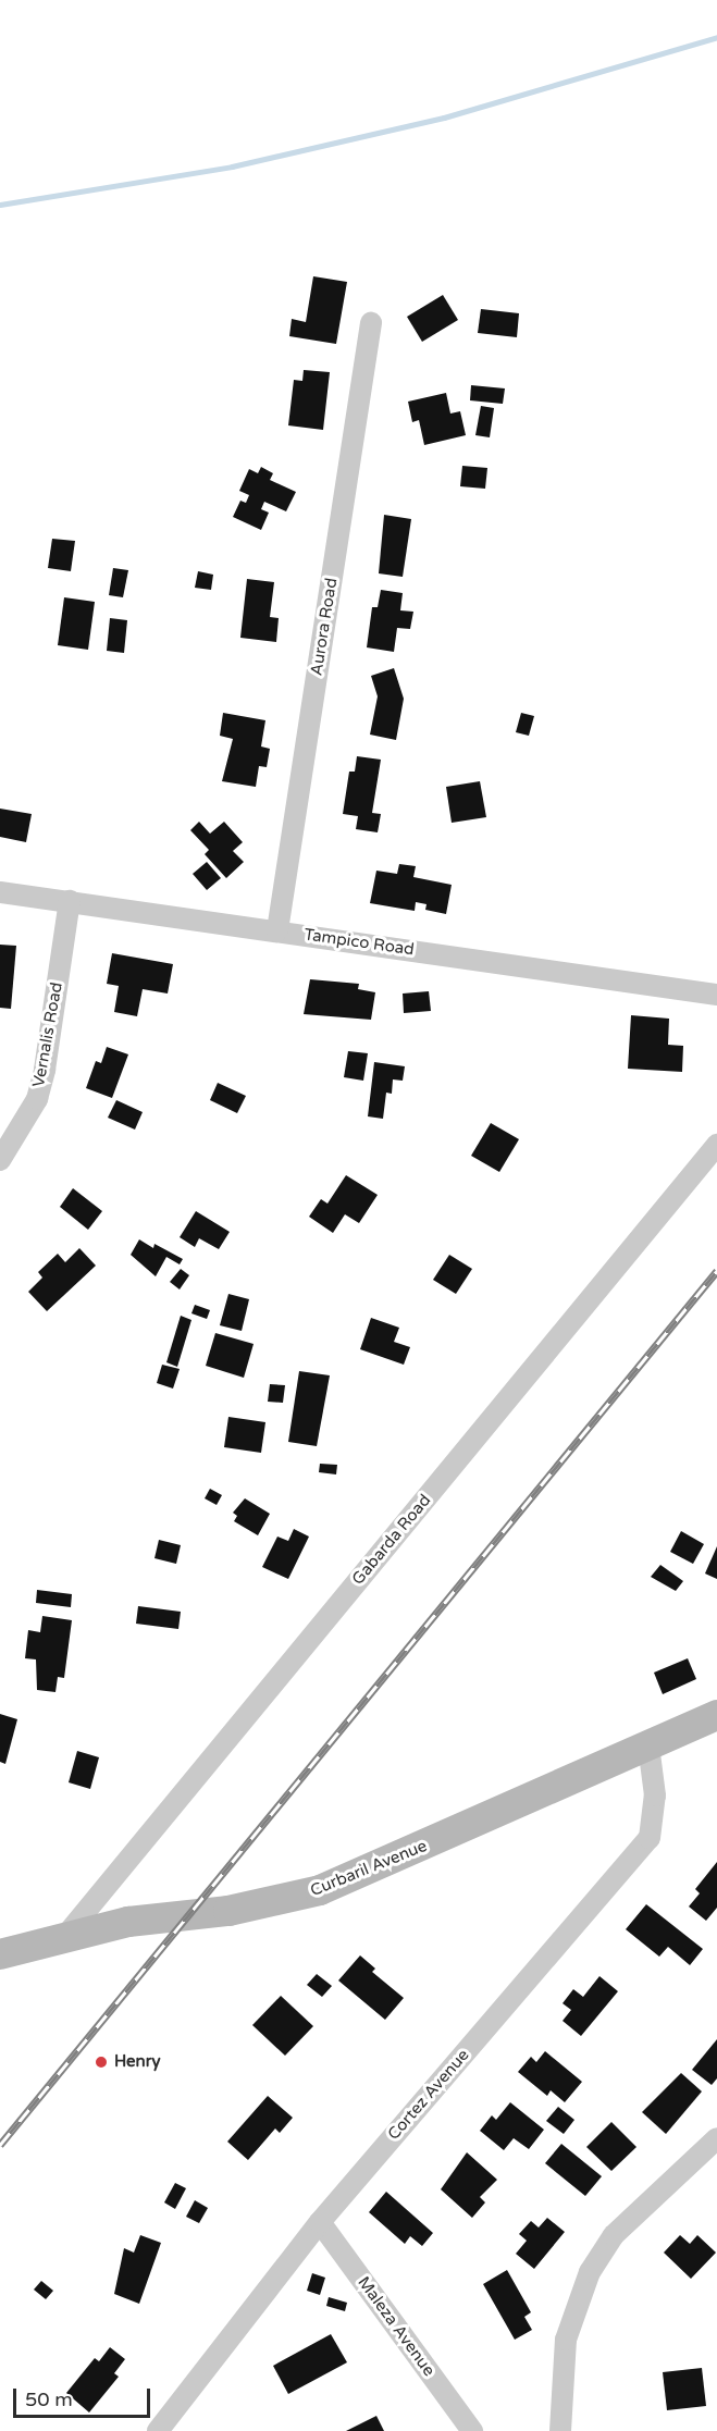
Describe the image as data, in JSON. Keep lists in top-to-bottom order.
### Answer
{
  "streets": {
    "street": [
      "Aurora Road",
      "Tampico Road",
      "Vernalis Road",
      "Gabarda Road",
      "Curbaril Avenue",
      "Cortez Avenue",
      "Maleza Avenue"
    ]
  },
  "crossings": [
    ["Aurora Road", "Tampico Road"],
    ["Tampico Road", "Vernalis Road"],
    ["Gabarda Road", "Curbaril Avenue"],
    ["Curbaril Avenue", "Cortez Avenue"],
    ["Cortez Avenue", "Maleza Avenue"]
  ],
  "places": ["Henry"],
  "scale_bar": "50 m"
}
